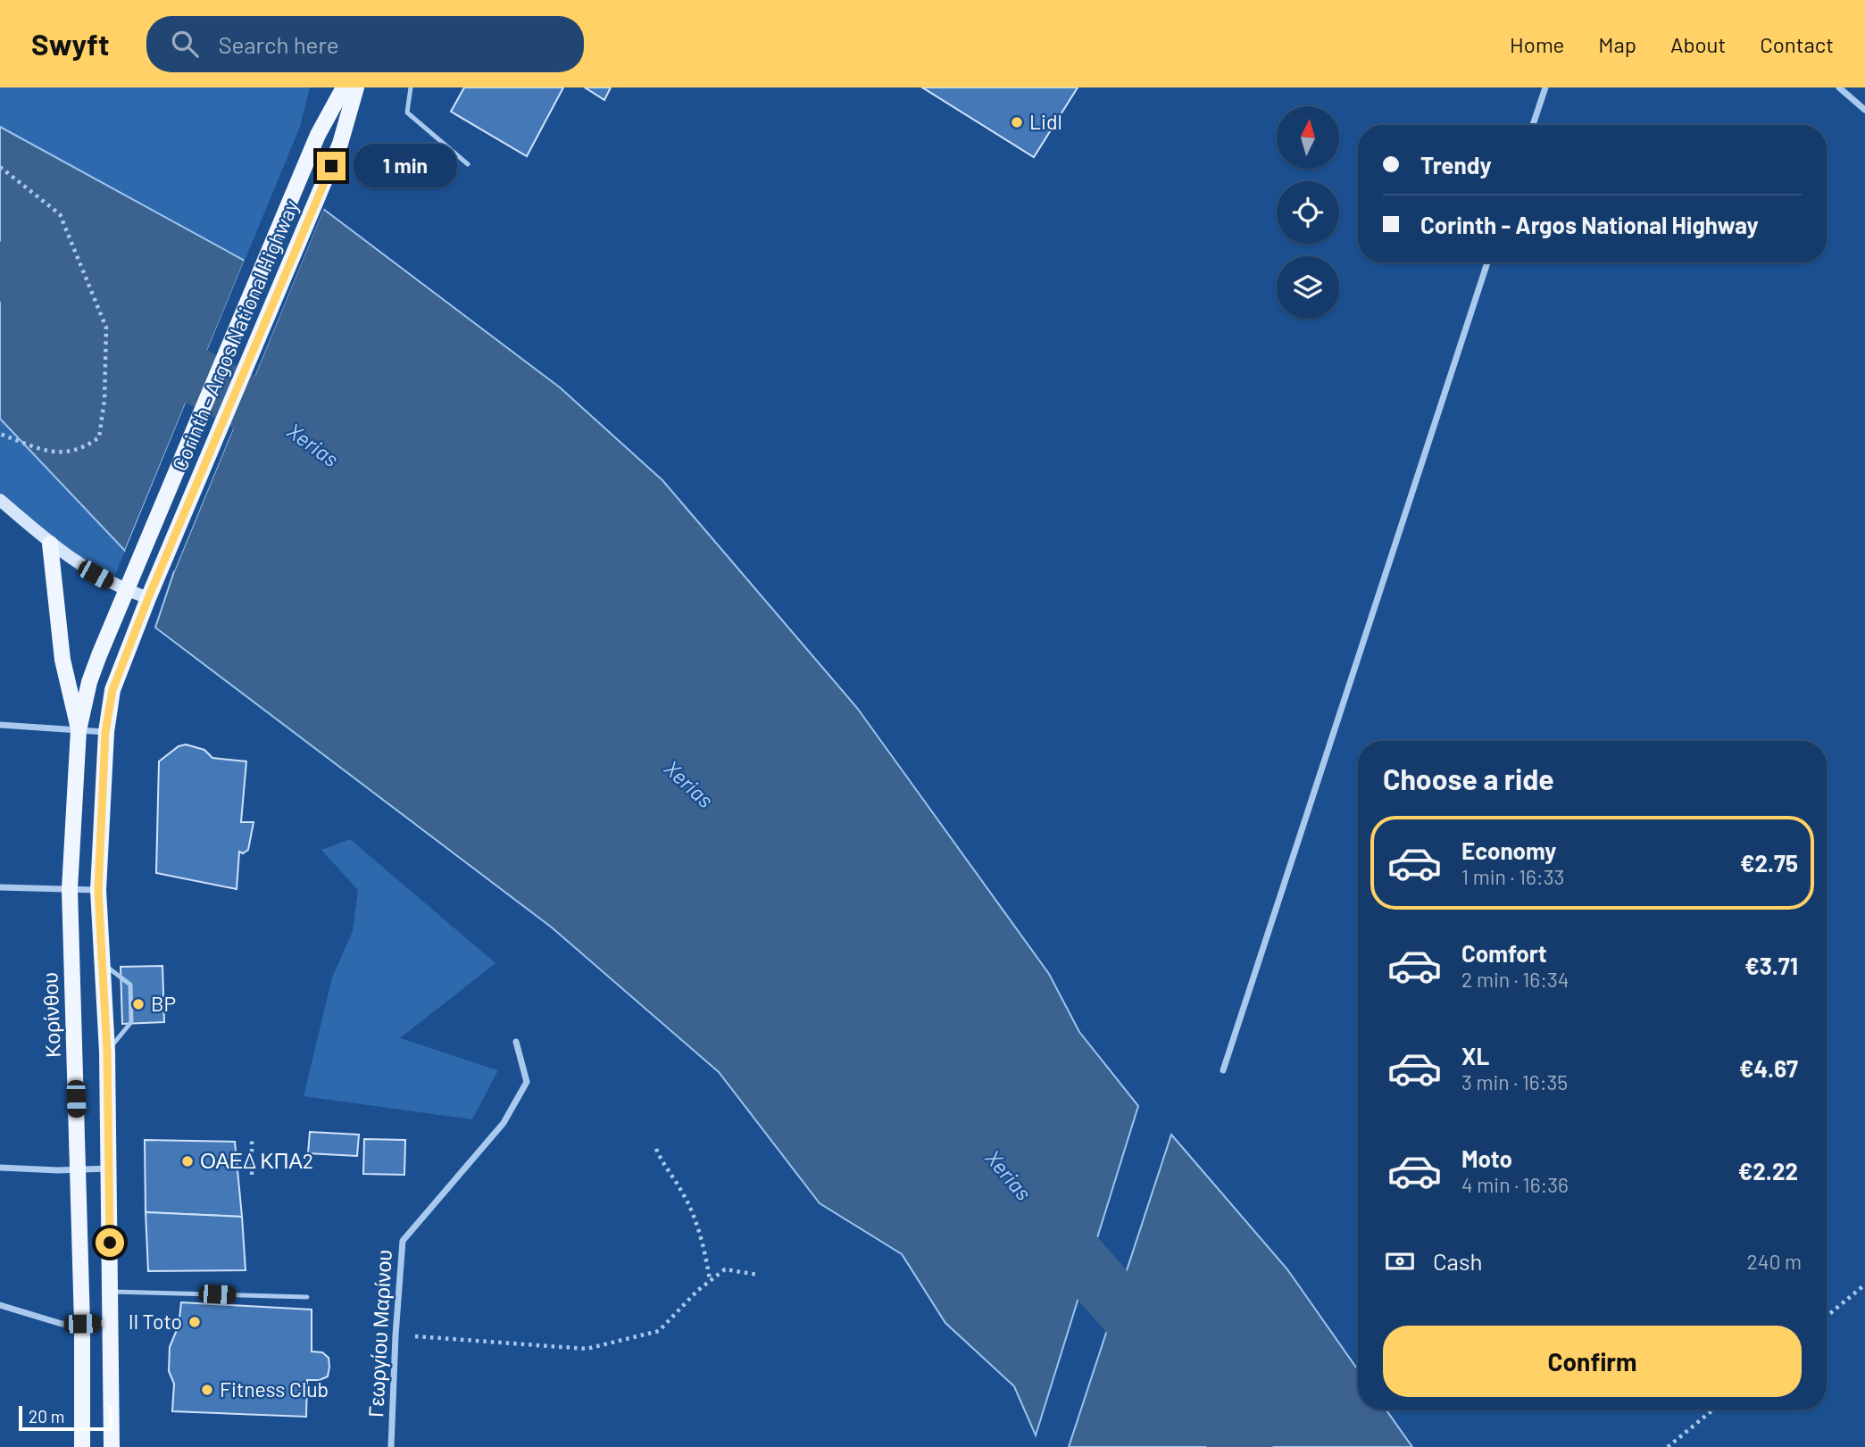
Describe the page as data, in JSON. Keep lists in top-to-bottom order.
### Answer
{
  "streets": {
    "main road": ["Corinth - Argos National Highway", "Κορίνθου"],
    "street": ["Γεωργίου Μαρίνου"]
  },
  "crossings": [
    ["Corinth - Argos National Highway", "Κορίνθου"]
  ],
  "water": ["Xerias"],
  "places": [
    "Lidl",
    "BP",
    "ΟΑΕΔ ΚΠΑ2",
    "Il Toto",
    "Fitness Club"
  ],
  "scale_bar": "20 m",
  "north": "top",
  "page": {
    "header": "Swyft",
    "search": "Search here",
    "nav": [
      "Home",
      "Map",
      "About",
      "Contact"
    ],
    "banner": ["Trendy", "Corinth - Argos National Highway"],
    "bubble": "1 min",
    "heading": "Choose a ride",
    "list": [
      {
        "name": "Economy",
        "note": "1 min · 16:33",
        "value": "€2.75"
      },
      {
        "name": "Comfort",
        "note": "2 min · 16:34",
        "value": "€3.71"
      },
      {
        "name": "XL",
        "note": "3 min · 16:35",
        "value": "€4.67"
      },
      {
        "name": "Moto",
        "note": "4 min · 16:36",
        "value": "€2.22"
      }
    ],
    "pay": ["Cash", "240 m"],
    "buttons": "Confirm",
    "scale": "20 m"
  }
}
